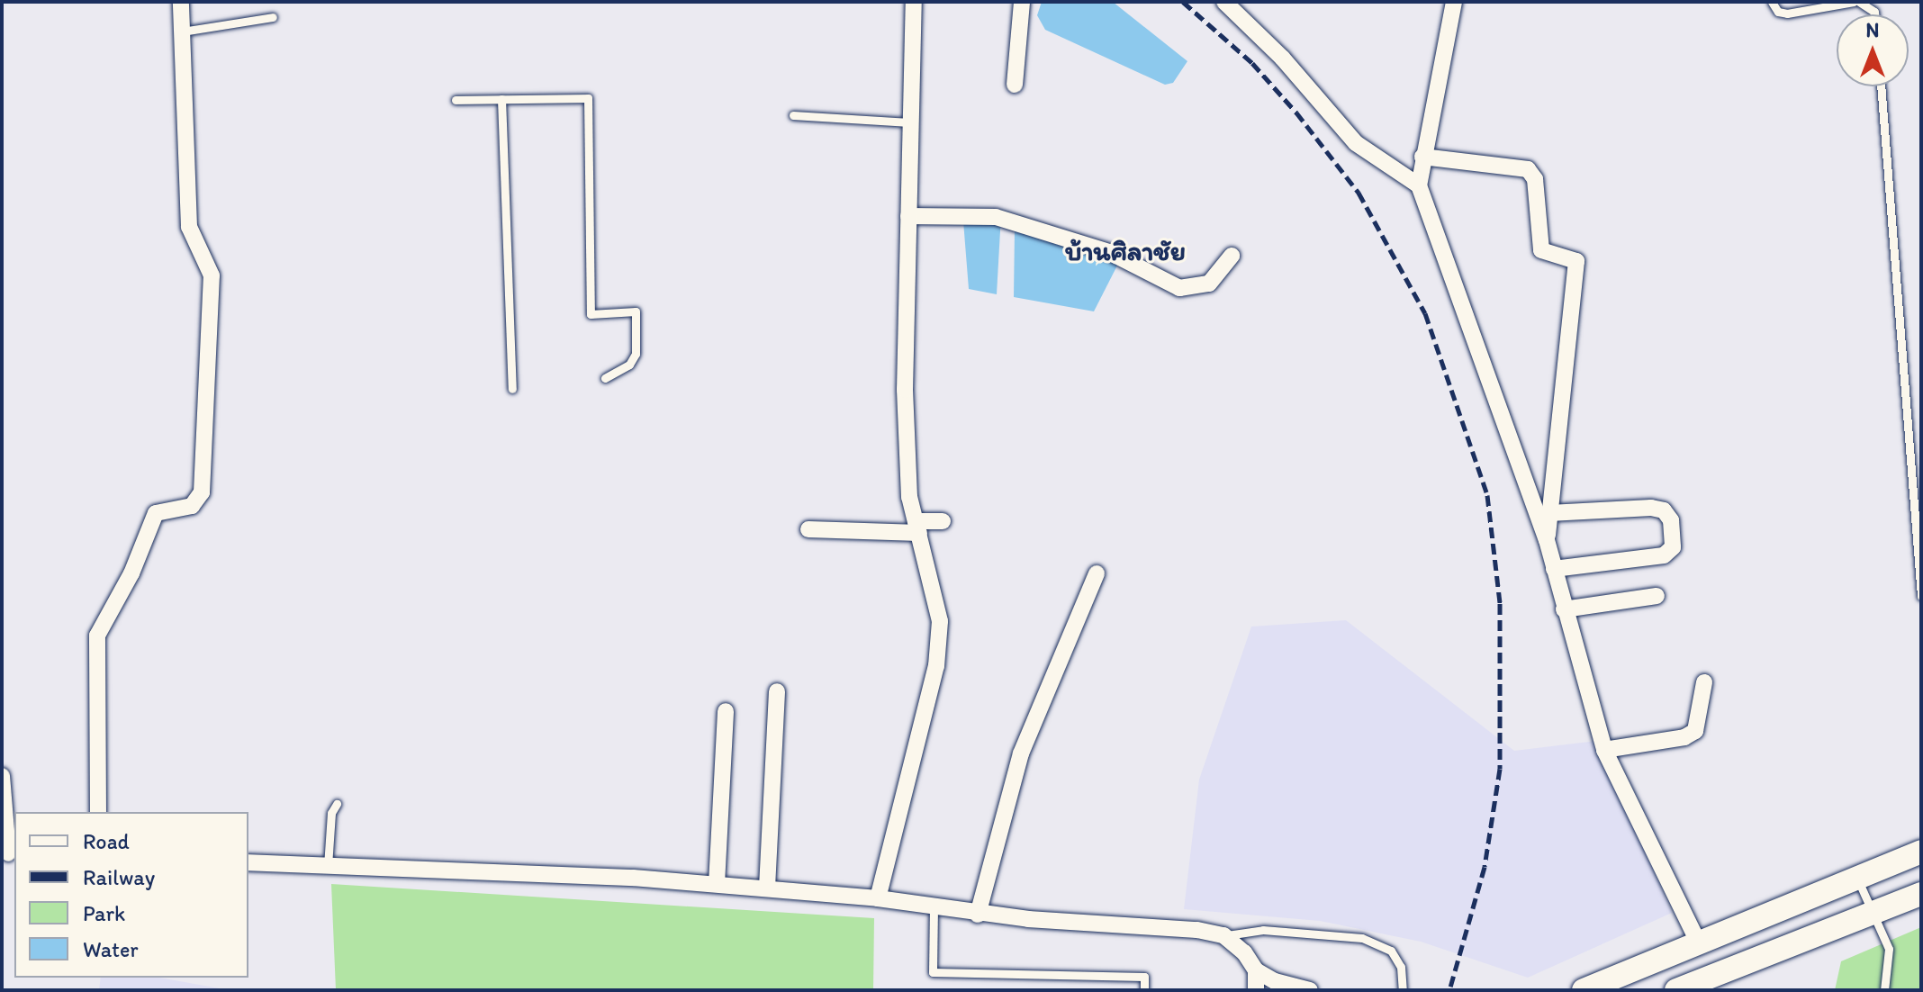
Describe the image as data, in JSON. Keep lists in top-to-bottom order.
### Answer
{
  "districts": ["บ้านศิลาชัย"],
  "legend": [
    "Road",
    "Railway",
    "Park",
    "Water"
  ],
  "north": "top"
}
